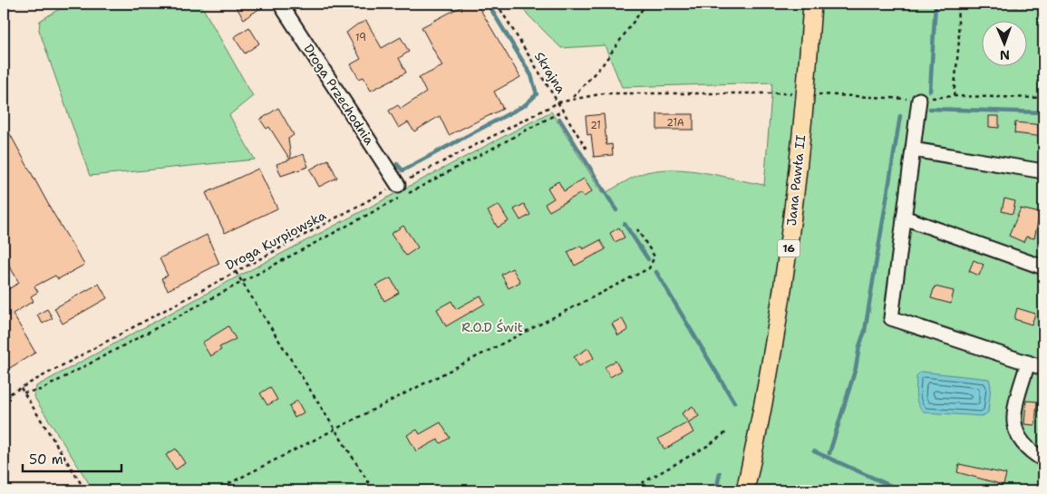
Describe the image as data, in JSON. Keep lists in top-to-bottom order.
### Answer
{
  "streets": {
    "main road": ["Jana Pawła II", "16"],
    "street": ["Droga Przechodnia"],
    "path": ["Skrajna", "Droga Kurpiowska"]
  },
  "crossings": [
    ["Skrajna", "Droga Kurpiowska"],
    ["Droga Przechodnia", "Droga Kurpiowska"]
  ],
  "parks": ["R.O.D Świt"],
  "house_numbers": ["19", "21A", "21"],
  "scale_bar": "50 m",
  "north": "bottom"
}
